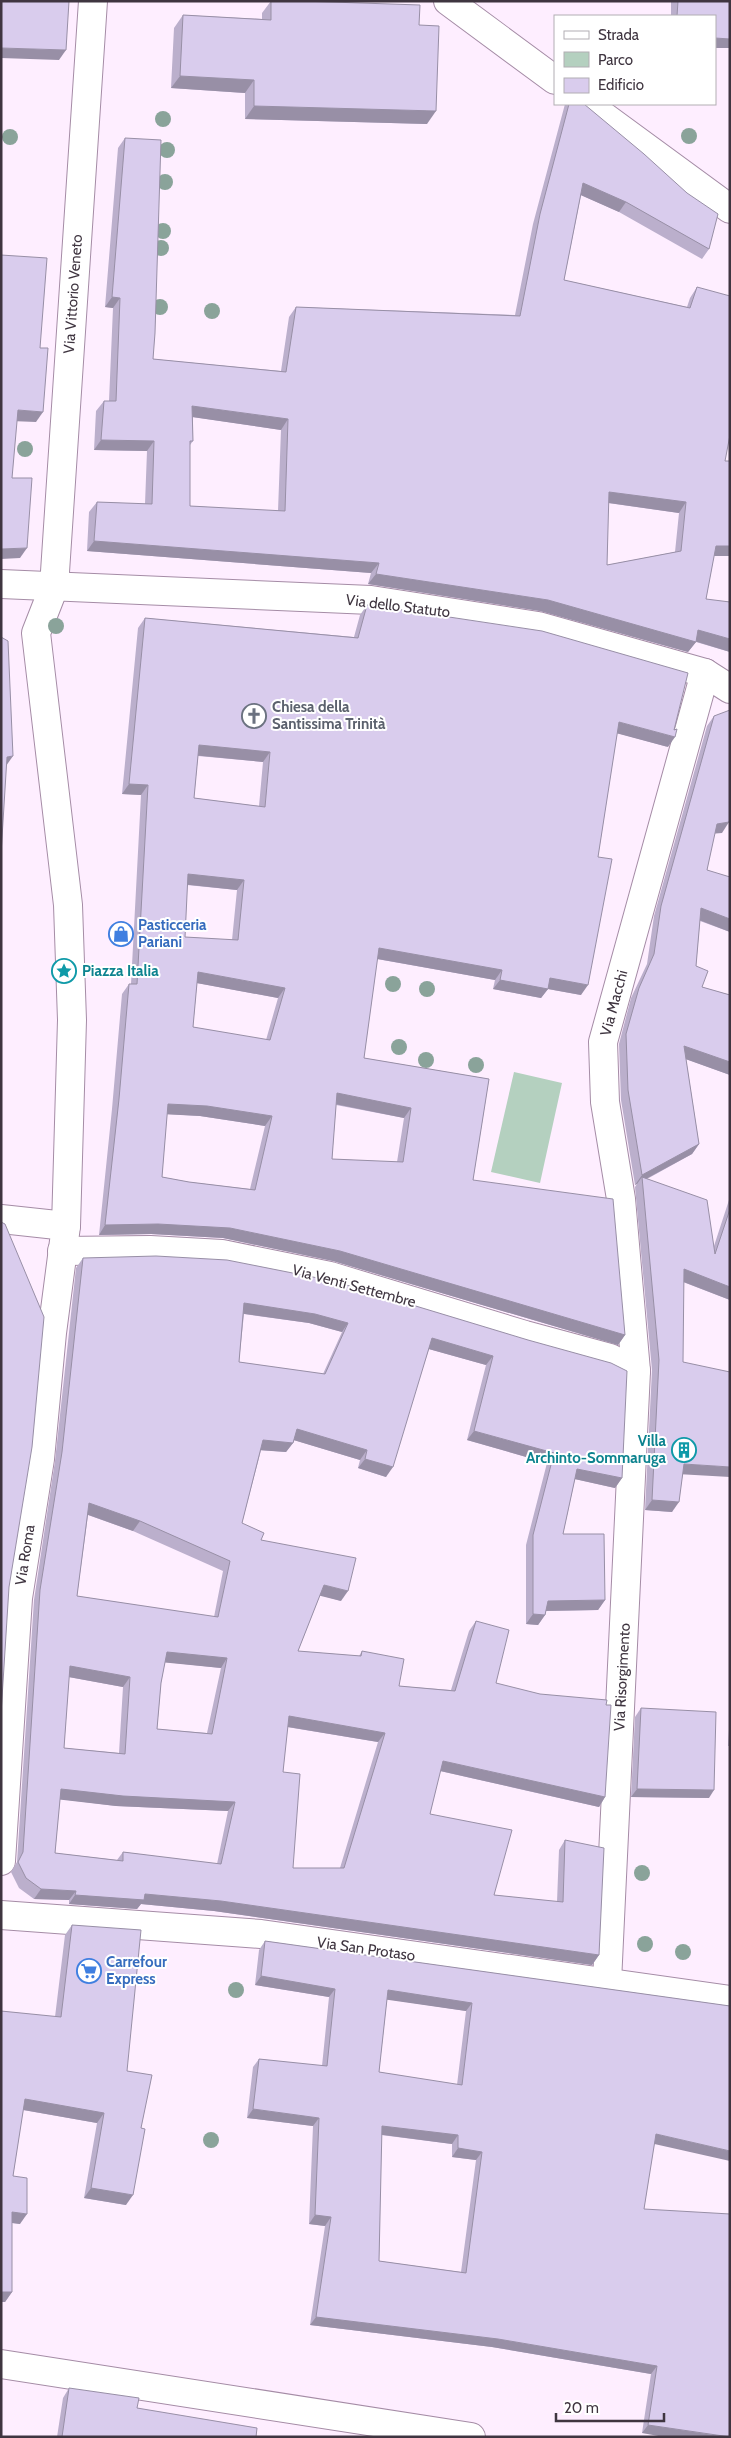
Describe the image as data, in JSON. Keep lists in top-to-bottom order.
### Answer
{
  "streets": {
    "street": [
      "Via Vittorio Veneto",
      "Via dello Statuto",
      "Via Macchi",
      "Via Venti Settembre",
      "Via Roma",
      "Via Risorgimento",
      "Via San Protaso"
    ]
  },
  "crossings": [
    ["Via Vittorio Veneto", "Via dello Statuto"],
    ["Via dello Statuto", "Via Macchi"],
    ["Via Macchi", "Via Venti Settembre"],
    ["Via Macchi", "Via Risorgimento"],
    ["Via Venti Settembre", "Via Roma"],
    ["Via Venti Settembre", "Via Risorgimento"],
    ["Via Risorgimento", "Via San Protaso"]
  ],
  "places": {
    "church": ["Chiesa della Santissima Trinità"],
    "shop": ["Pasticceria Pariani"],
    "place": ["Piazza Italia"],
    "building": ["Villa Archinto-Sommaruga"],
    "supermarket": ["Carrefour Express"]
  },
  "legend": ["Strada", "Parco", "Edificio"],
  "scale_bar": "20 m"
}
